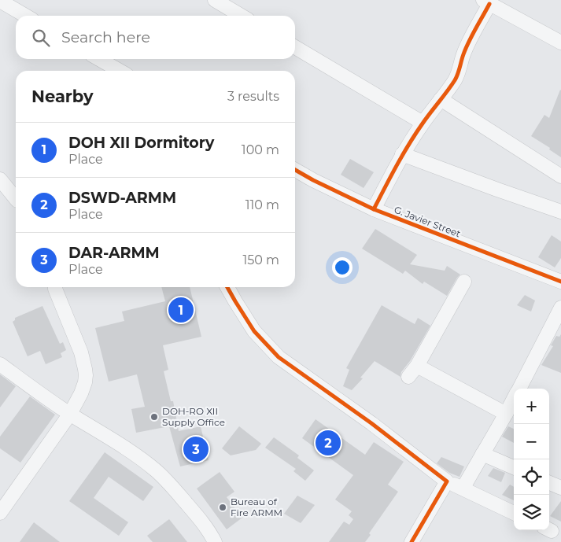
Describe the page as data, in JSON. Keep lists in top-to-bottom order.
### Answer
{
  "streets": {
    "street": ["G. Javier Street"]
  },
  "places": ["DOH-RO XII Supply Office", "Bureau of Fire ARMM"],
  "page": {
    "search": "Search here",
    "heading": ["Nearby", "3 results"],
    "list": [
      {
        "mark": "1",
        "name": "DOH XII Dormitory",
        "note": "Place",
        "value": "100 m"
      },
      {
        "mark": "2",
        "name": "DSWD-ARMM",
        "note": "Place",
        "value": "110 m"
      },
      {
        "mark": "3",
        "name": "DAR-ARMM",
        "note": "Place",
        "value": "150 m"
      }
    ],
    "pins": ["1", "2", "3"],
    "map_buttons": ["+", "−"]
  }
}
